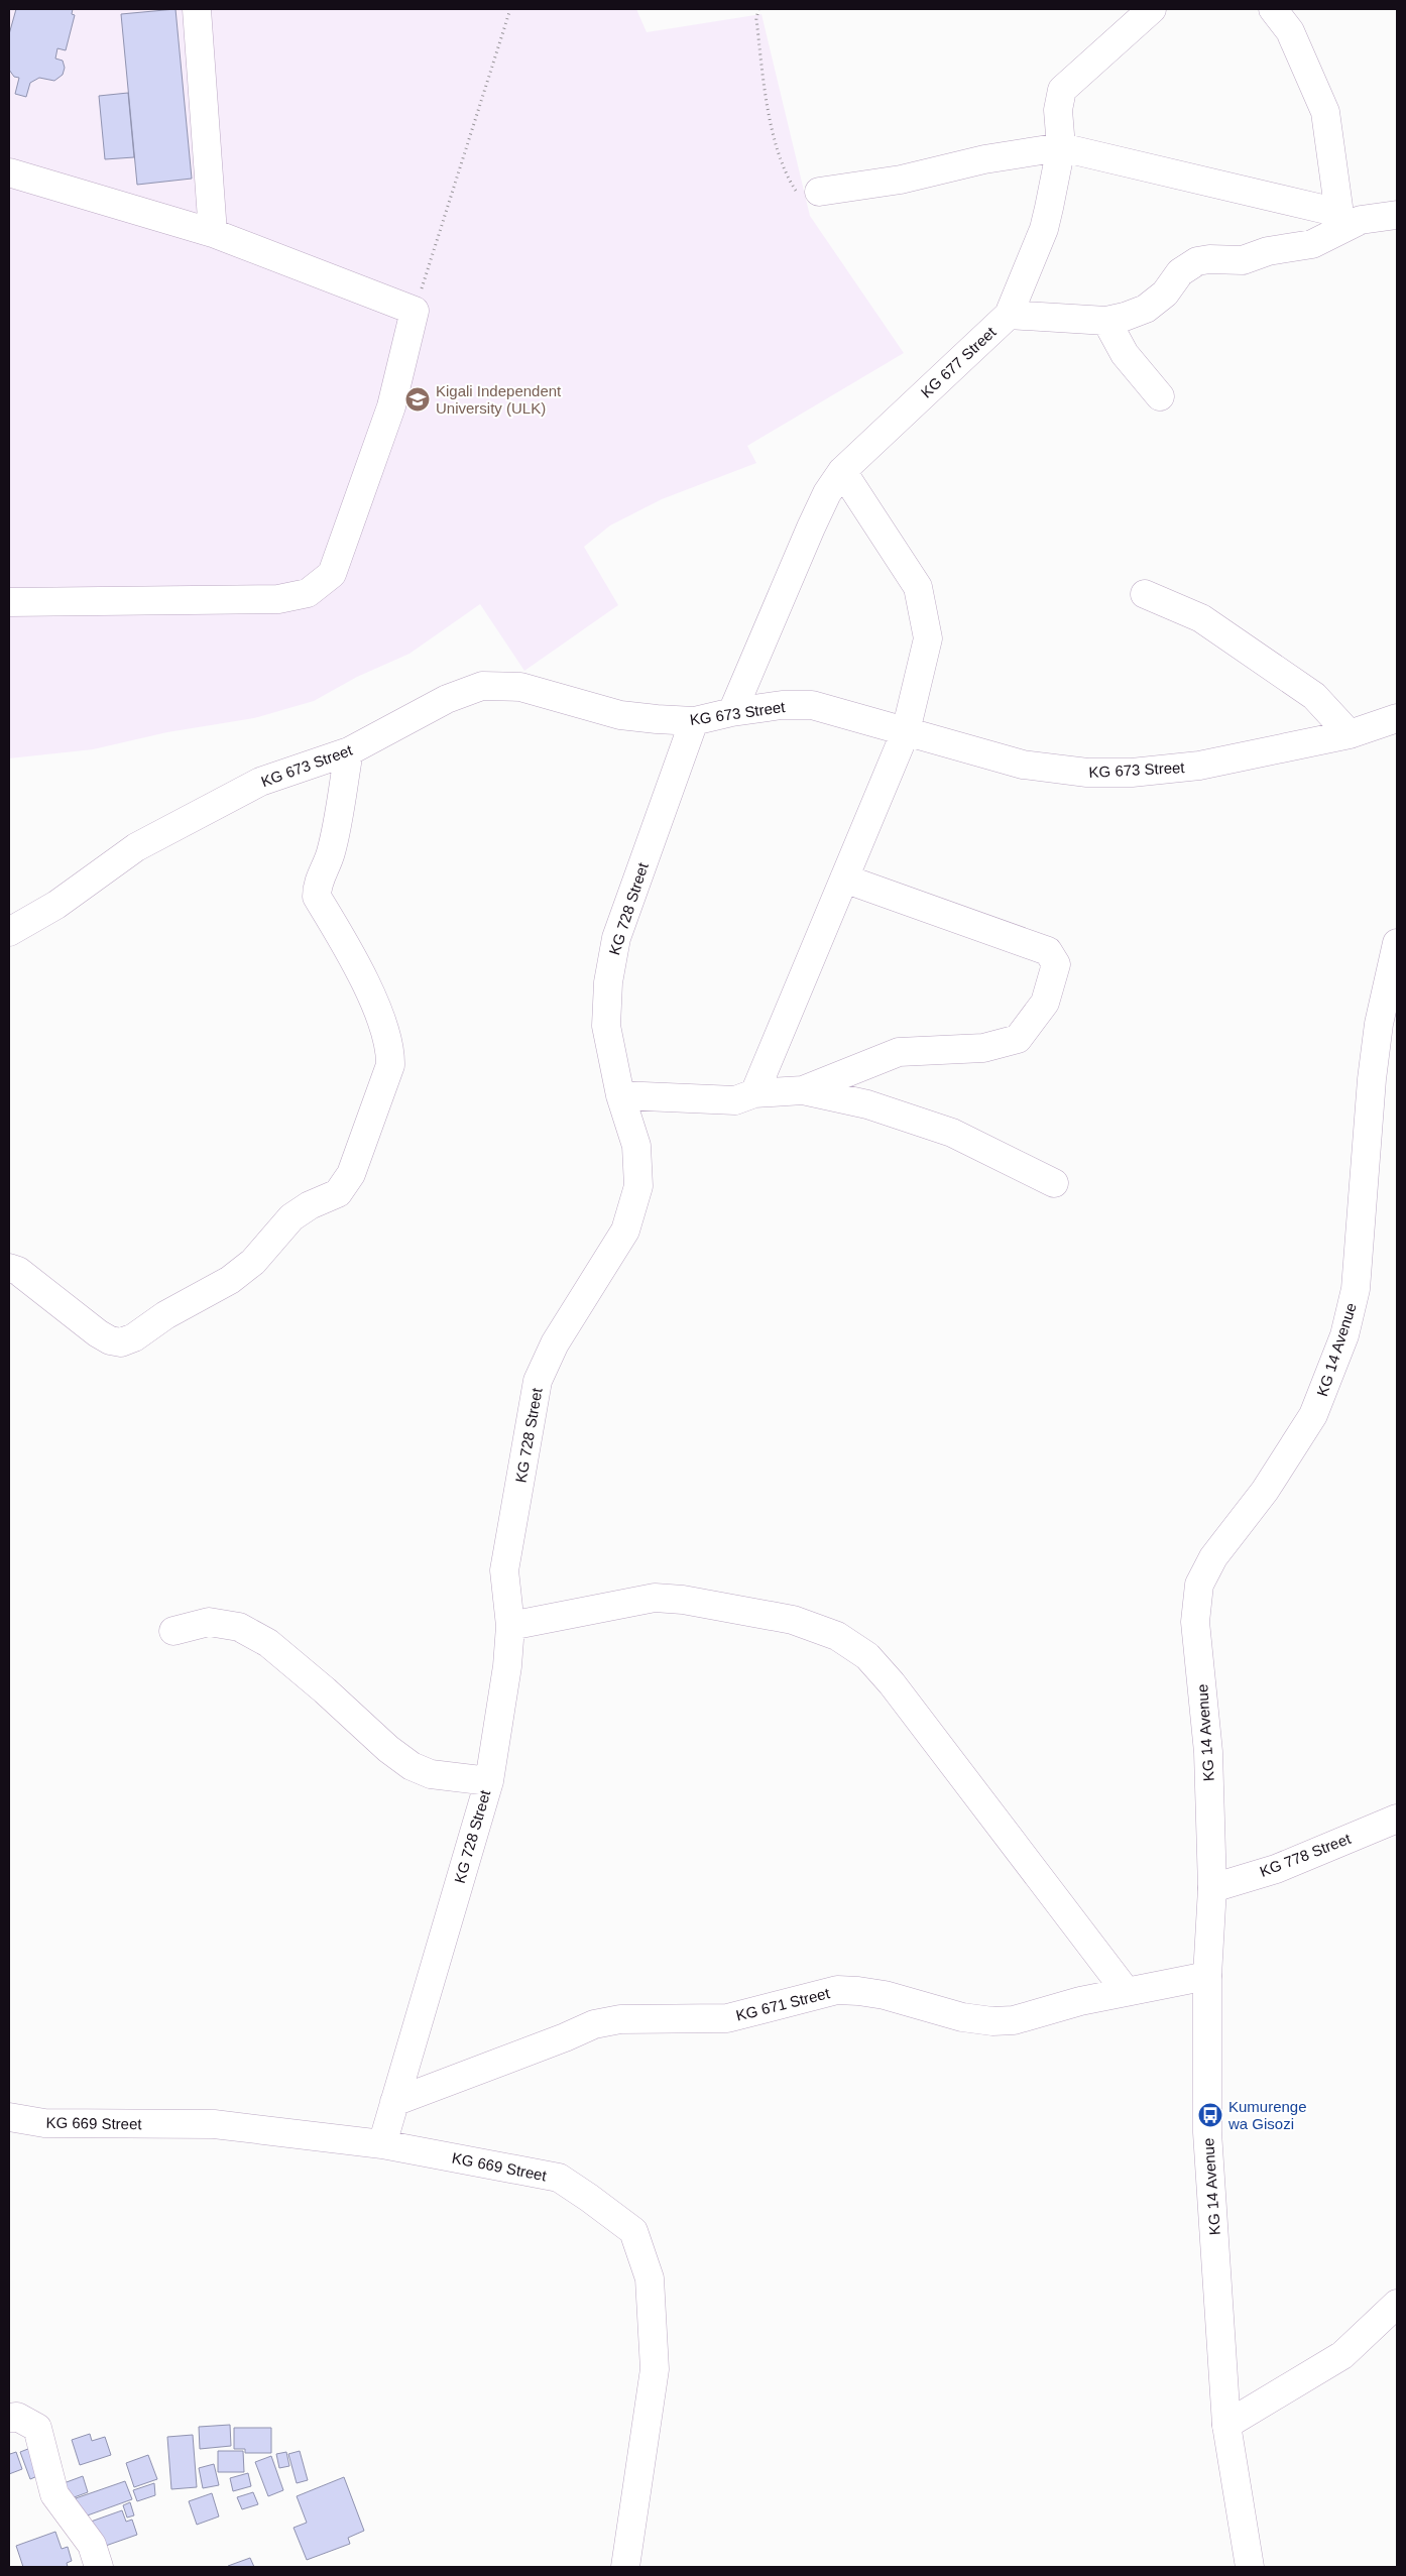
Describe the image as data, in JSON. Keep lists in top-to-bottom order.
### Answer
{
  "streets": {
    "street": [
      "KG 677 Street",
      "KG 673 Street",
      "KG 728 Street",
      "KG 14 Avenue",
      "KG 778 Street",
      "KG 671 Street",
      "KG 669 Street"
    ]
  },
  "crossings": [
    ["KG 677 Street", "KG 673 Street"],
    ["KG 673 Street", "KG 728 Street"],
    ["KG 728 Street", "KG 671 Street"],
    ["KG 728 Street", "KG 669 Street"],
    ["KG 14 Avenue", "KG 778 Street"],
    ["KG 14 Avenue", "KG 671 Street"]
  ],
  "places": {
    "school or university": ["Kigali Independent University (ULK)"],
    "bus stop": ["Kumurenge wa Gisozi"]
  }
}
